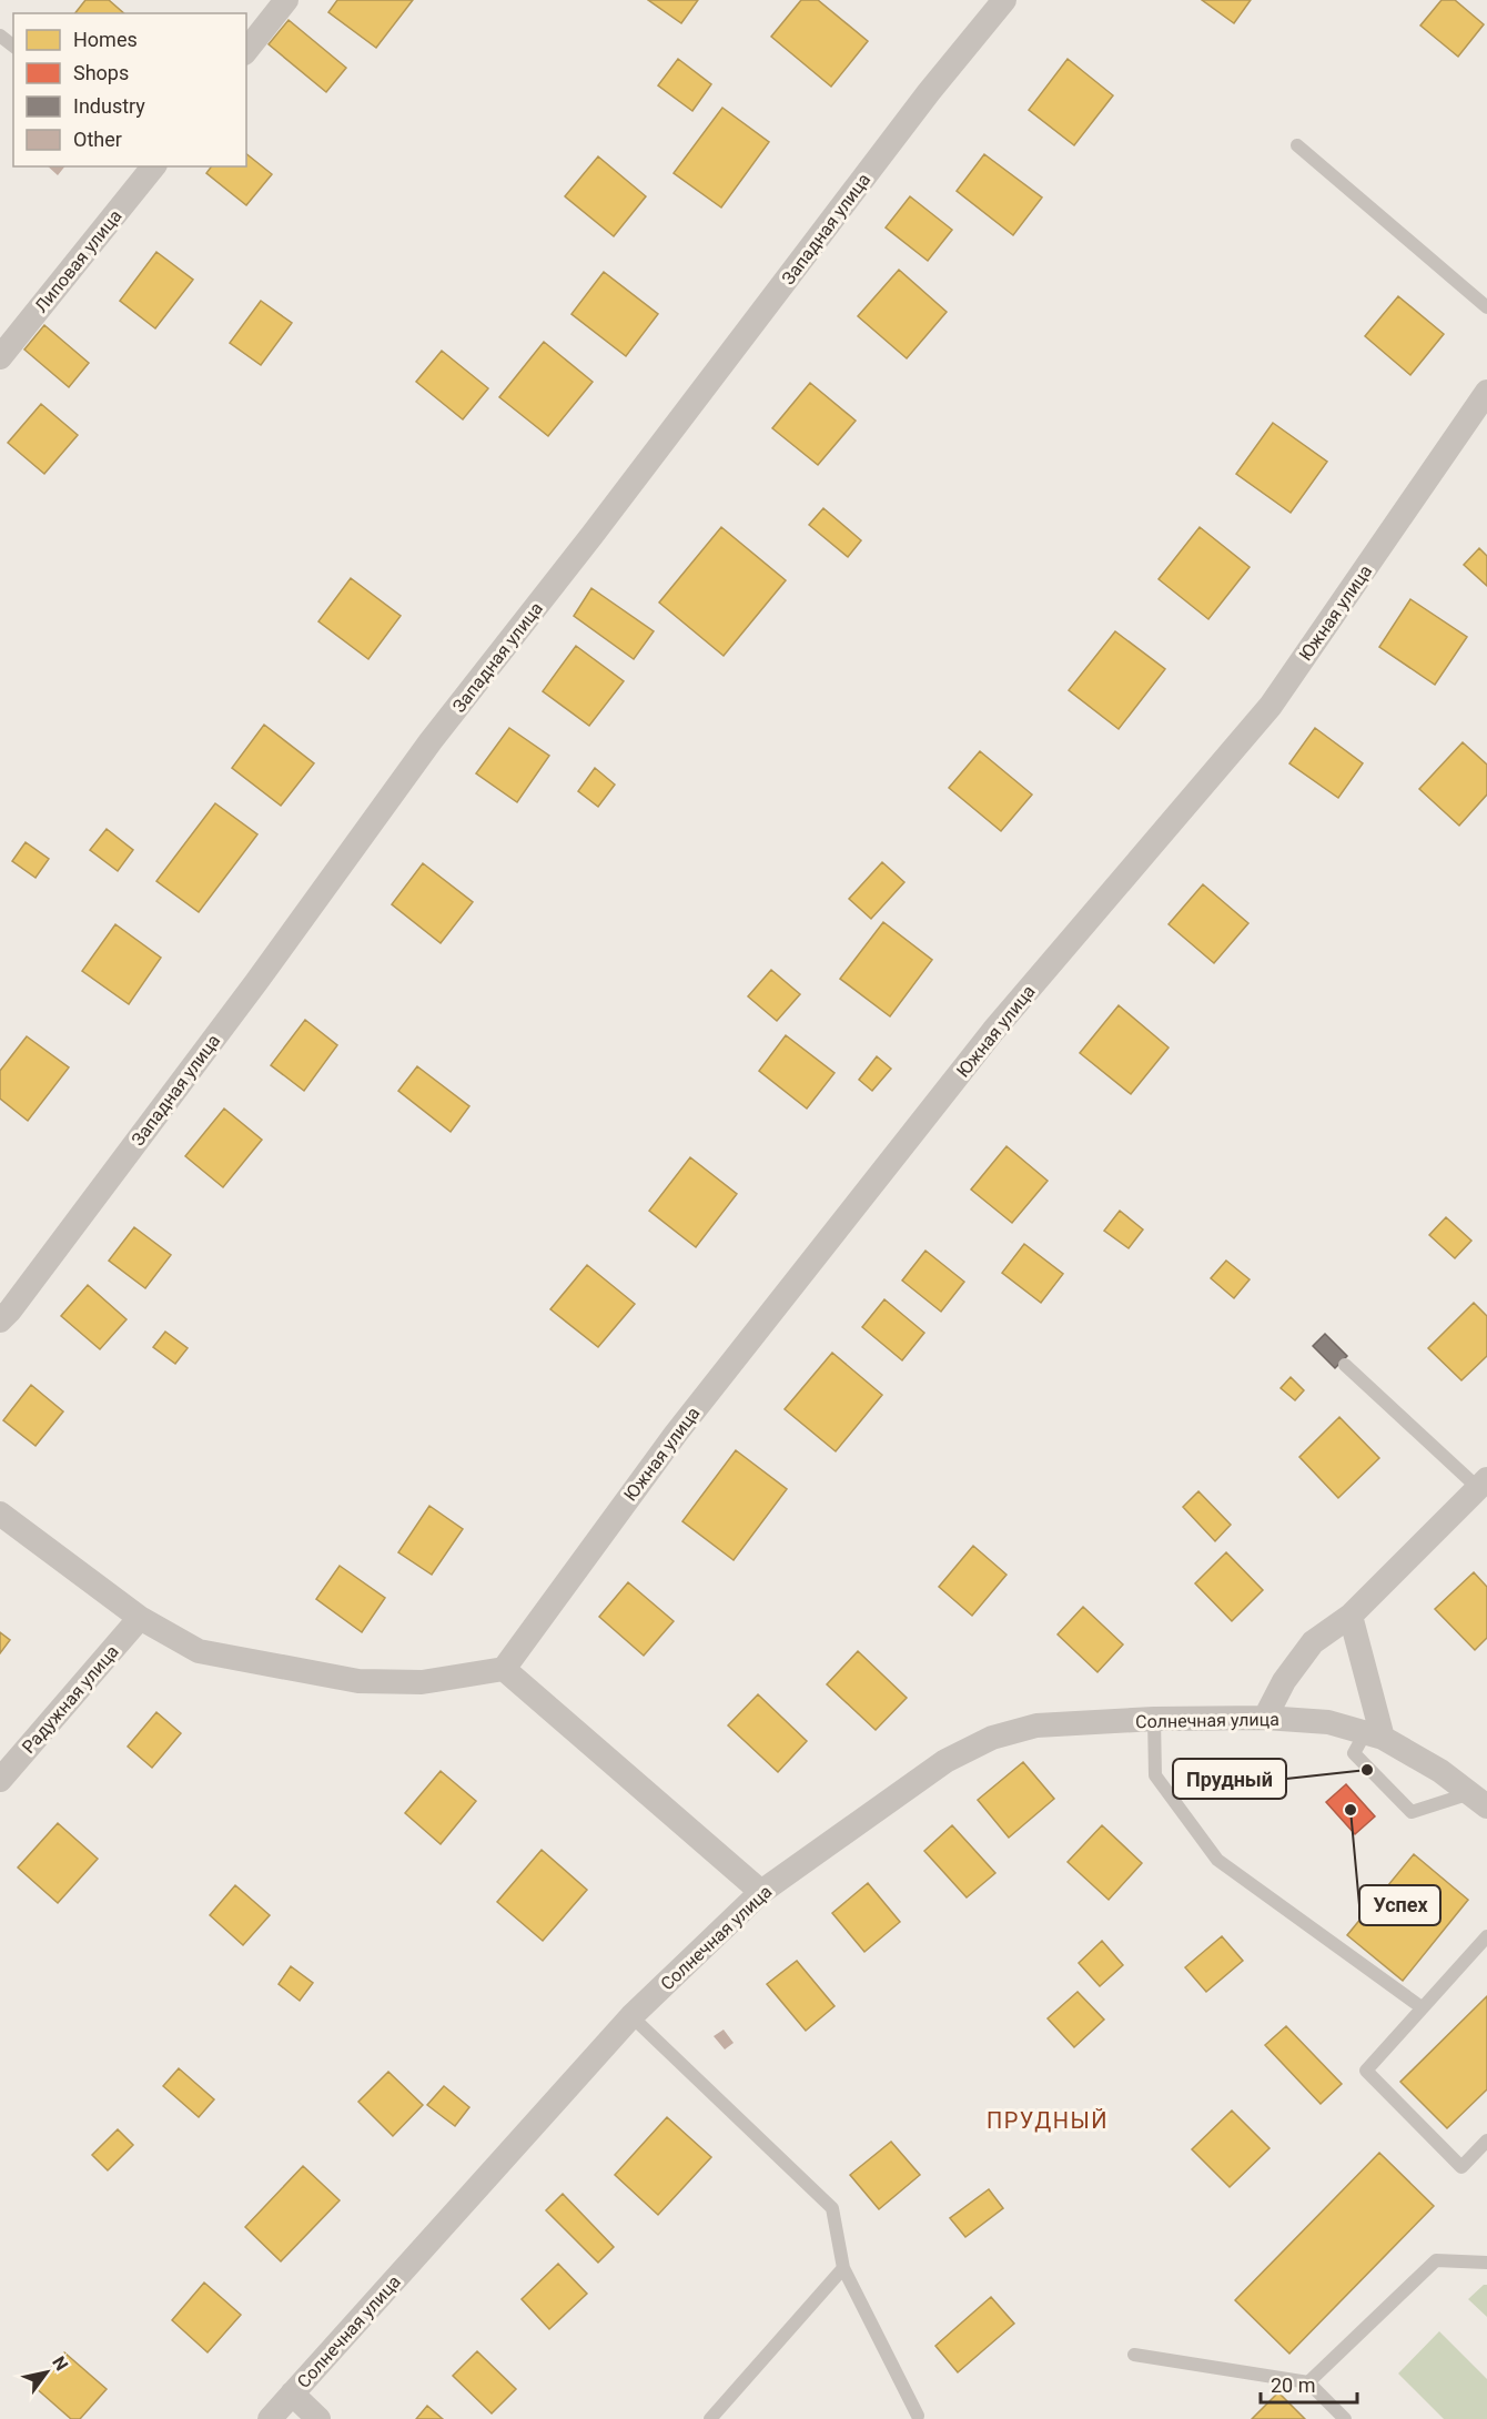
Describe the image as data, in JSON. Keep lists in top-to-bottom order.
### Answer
{
  "streets": {
    "street": [
      "Западная улица",
      "Липовая улица",
      "Южная улица",
      "Радужная улица",
      "Солнечная улица"
    ]
  },
  "districts": ["ПРУДНЫЙ"],
  "places": ["Прудный", "Успех"],
  "legend": [
    "Homes",
    "Shops",
    "Industry",
    "Other"
  ],
  "scale_bar": "20 m",
  "north": "top right"
}
